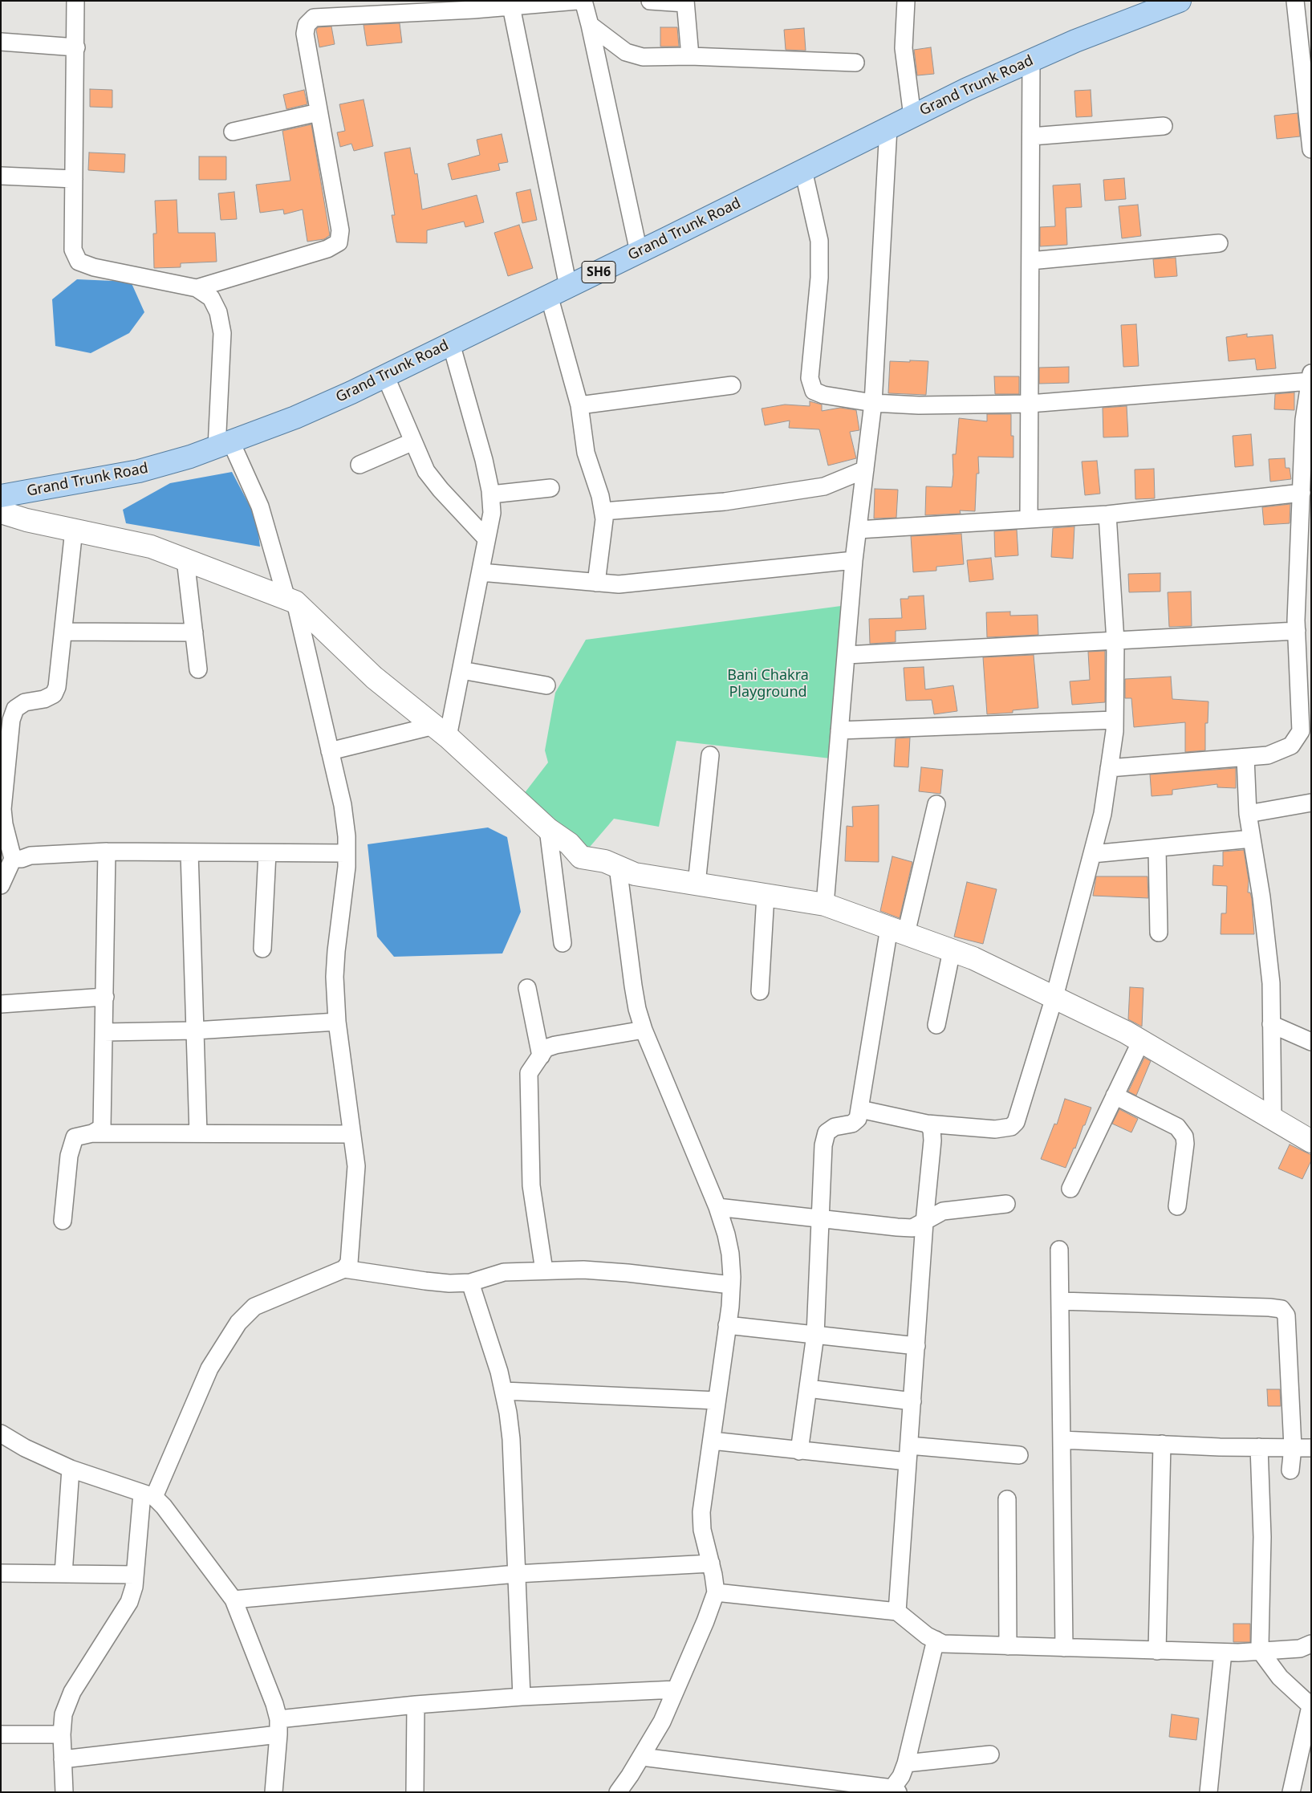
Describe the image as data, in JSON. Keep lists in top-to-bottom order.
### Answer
{
  "streets": {
    "main road": ["Grand Trunk Road", "SH6"]
  },
  "parks": ["Bani Chakra Playground"]
}
